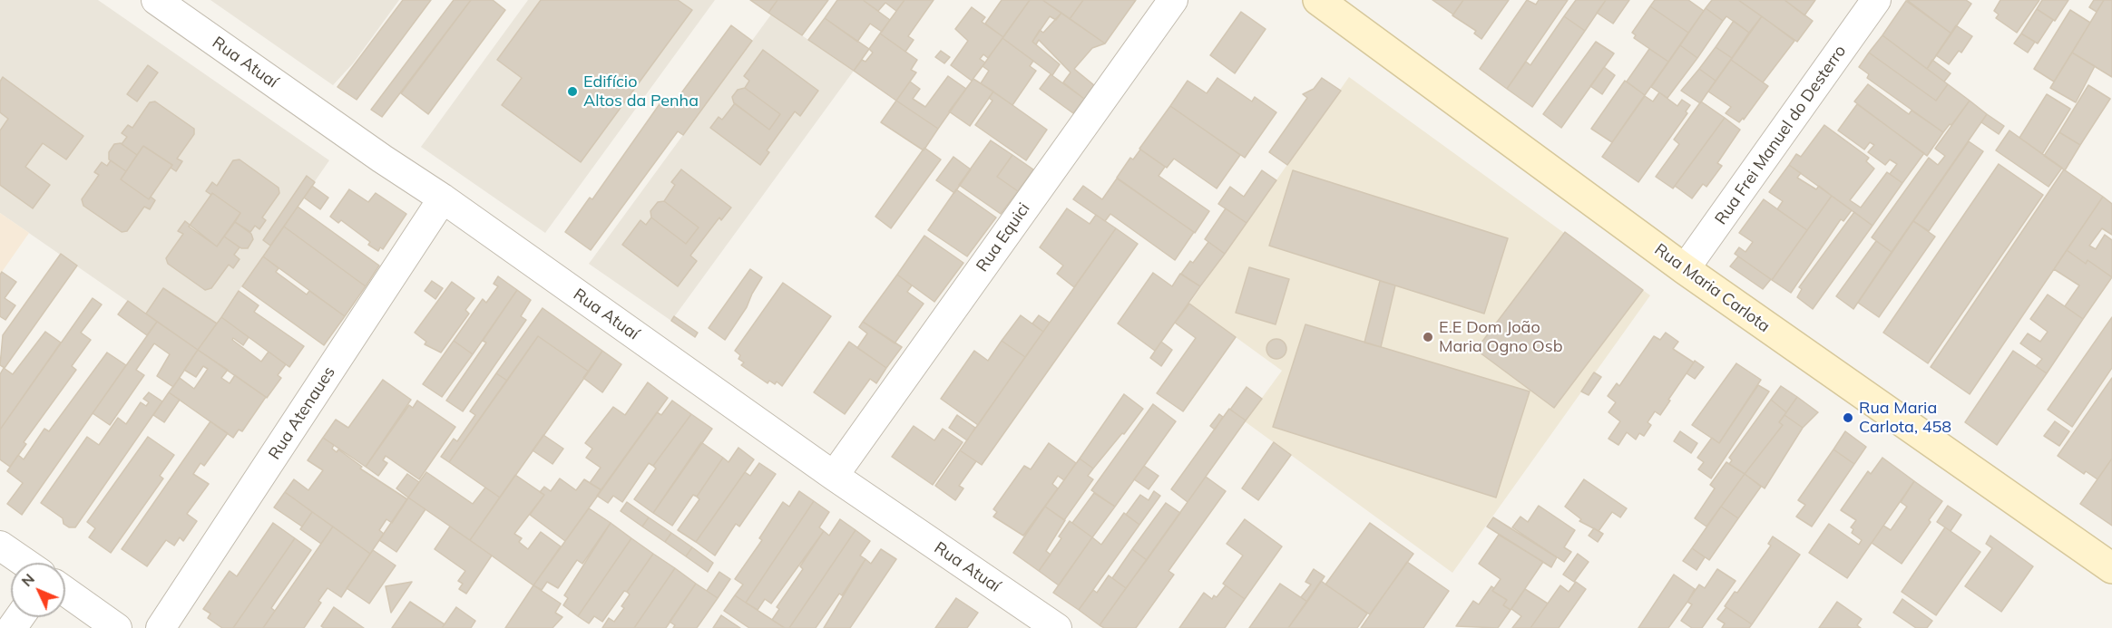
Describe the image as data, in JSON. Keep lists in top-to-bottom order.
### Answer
{
  "streets": {
    "street": [
      "Rua Atuaí",
      "Rua Frei Manuel do Desterro",
      "Rua Equici",
      "Rua Maria Carlota",
      "Rua Atenaues"
    ]
  },
  "crossings": [
    ["Rua Atuaí", "Rua Equici"],
    ["Rua Atuaí", "Rua Atenaues"],
    ["Rua Frei Manuel do Desterro", "Rua Maria Carlota"]
  ],
  "places": ["Edifício Altos da Penha", "E.E Dom João Maria Ogno Osb", "Rua Maria Carlota, 458"],
  "north": "top left"
}
